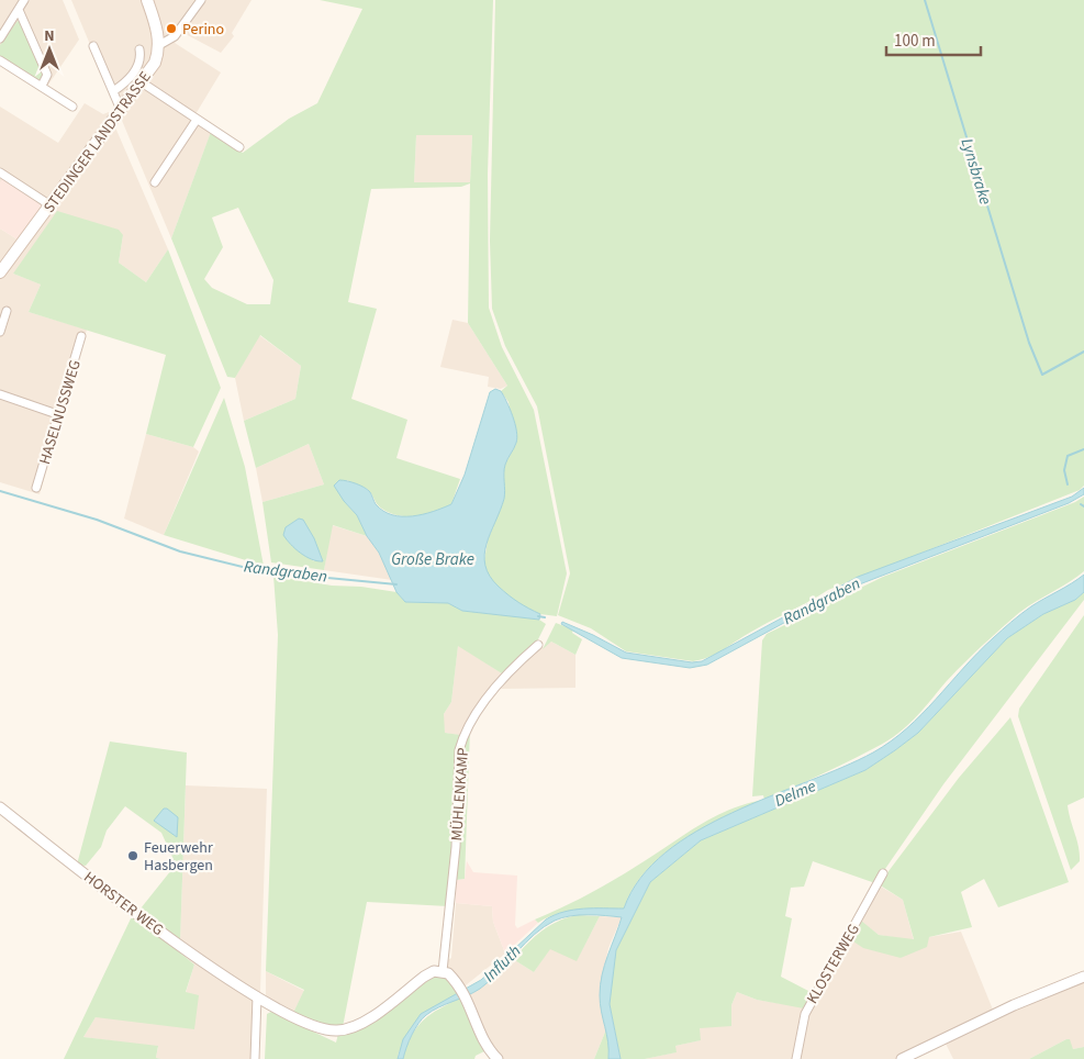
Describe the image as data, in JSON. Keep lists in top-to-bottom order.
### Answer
{
  "streets": {
    "main road": ["STEDINGER LANDSTRASSE"],
    "street": [
      "HASELNUSSWEG",
      "MÜHLENKAMP",
      "HORSTER WEG",
      "KLOSTERWEG"
    ]
  },
  "water": [
    "Lynsbrake",
    "Große Brake",
    "Randgraben",
    "Delme",
    "Influth"
  ],
  "places": ["Perino", "Feuerwehr Hasbergen"],
  "scale_bar": "100 m",
  "north": "top"
}
